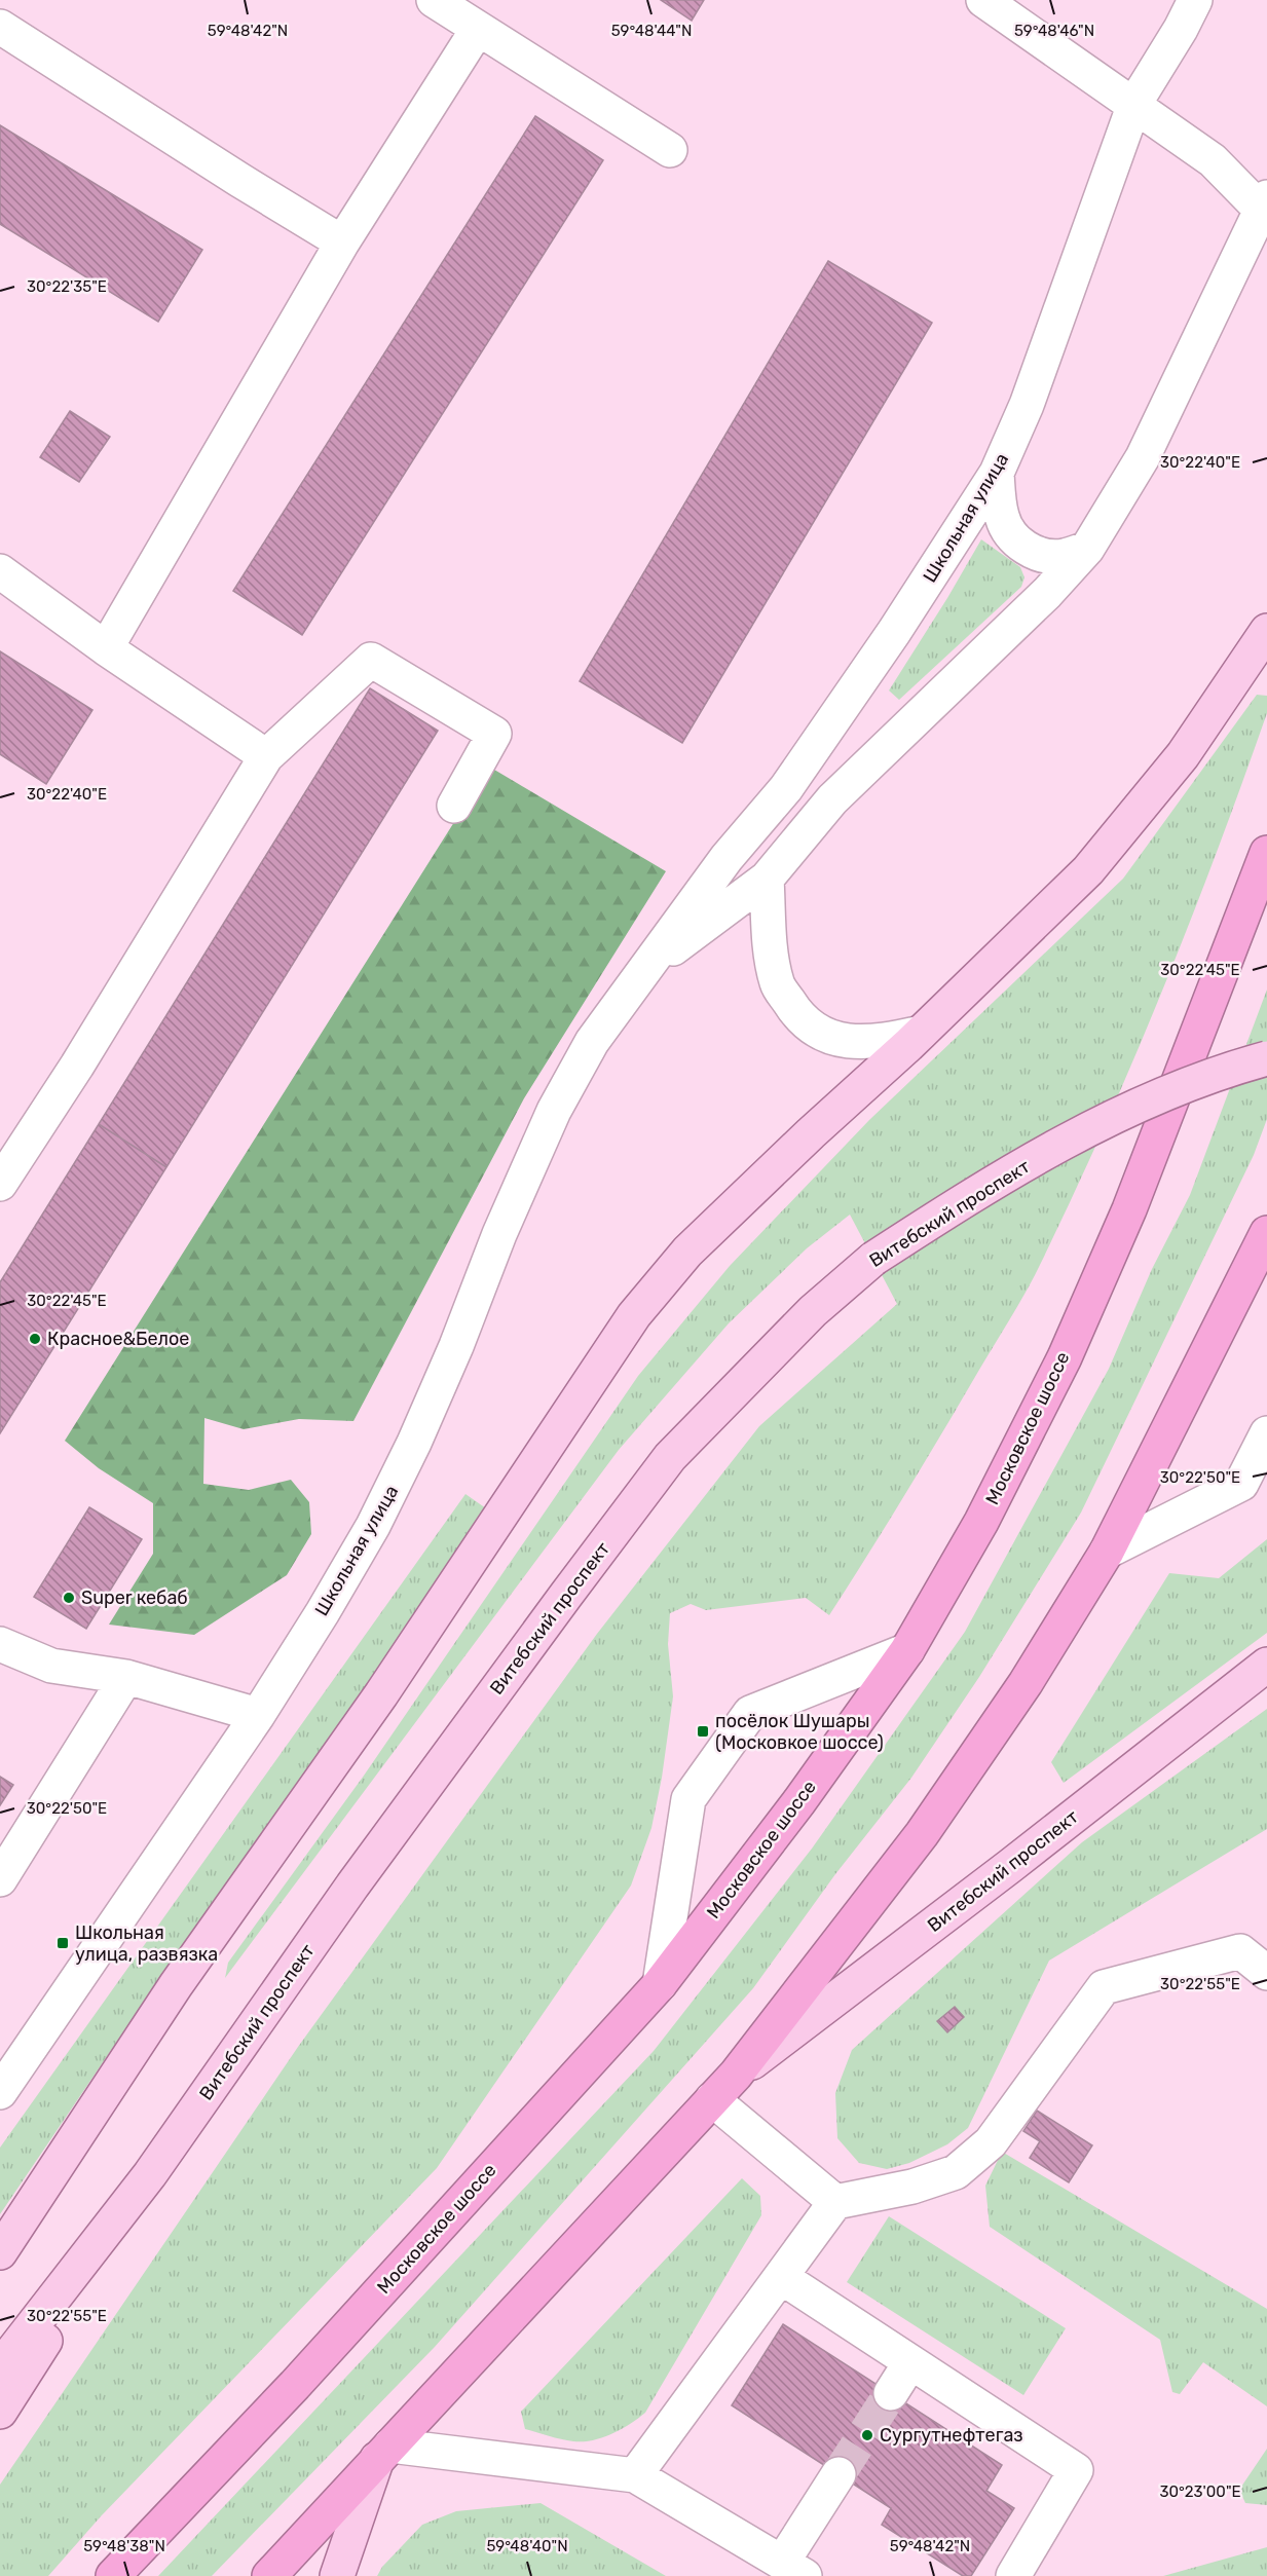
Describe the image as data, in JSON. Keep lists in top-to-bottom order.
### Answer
{
  "streets": {
    "highway": ["Московское шоссе"],
    "main road": ["Витебский проспект"],
    "street": ["Школьная улица"]
  },
  "places": {
    "other": ["Красное&Белое", "Super кебаб", "Сургутнефтегаз"],
    "transit": ["посёлок Шушары (Московкое шоссе)", "Школьная улица, развязка"]
  },
  "coordinates": [
    "59°48'44\"N",
    "59°48'46\"N",
    "59°48'42\"N",
    "30°22'35\"E",
    "30°22'40\"E",
    "30°22'45\"E",
    "30°22'50\"E",
    "30°22'55\"E",
    "30°23'00\"E",
    "59°48'38\"N",
    "59°48'40\"N"
  ]
}
